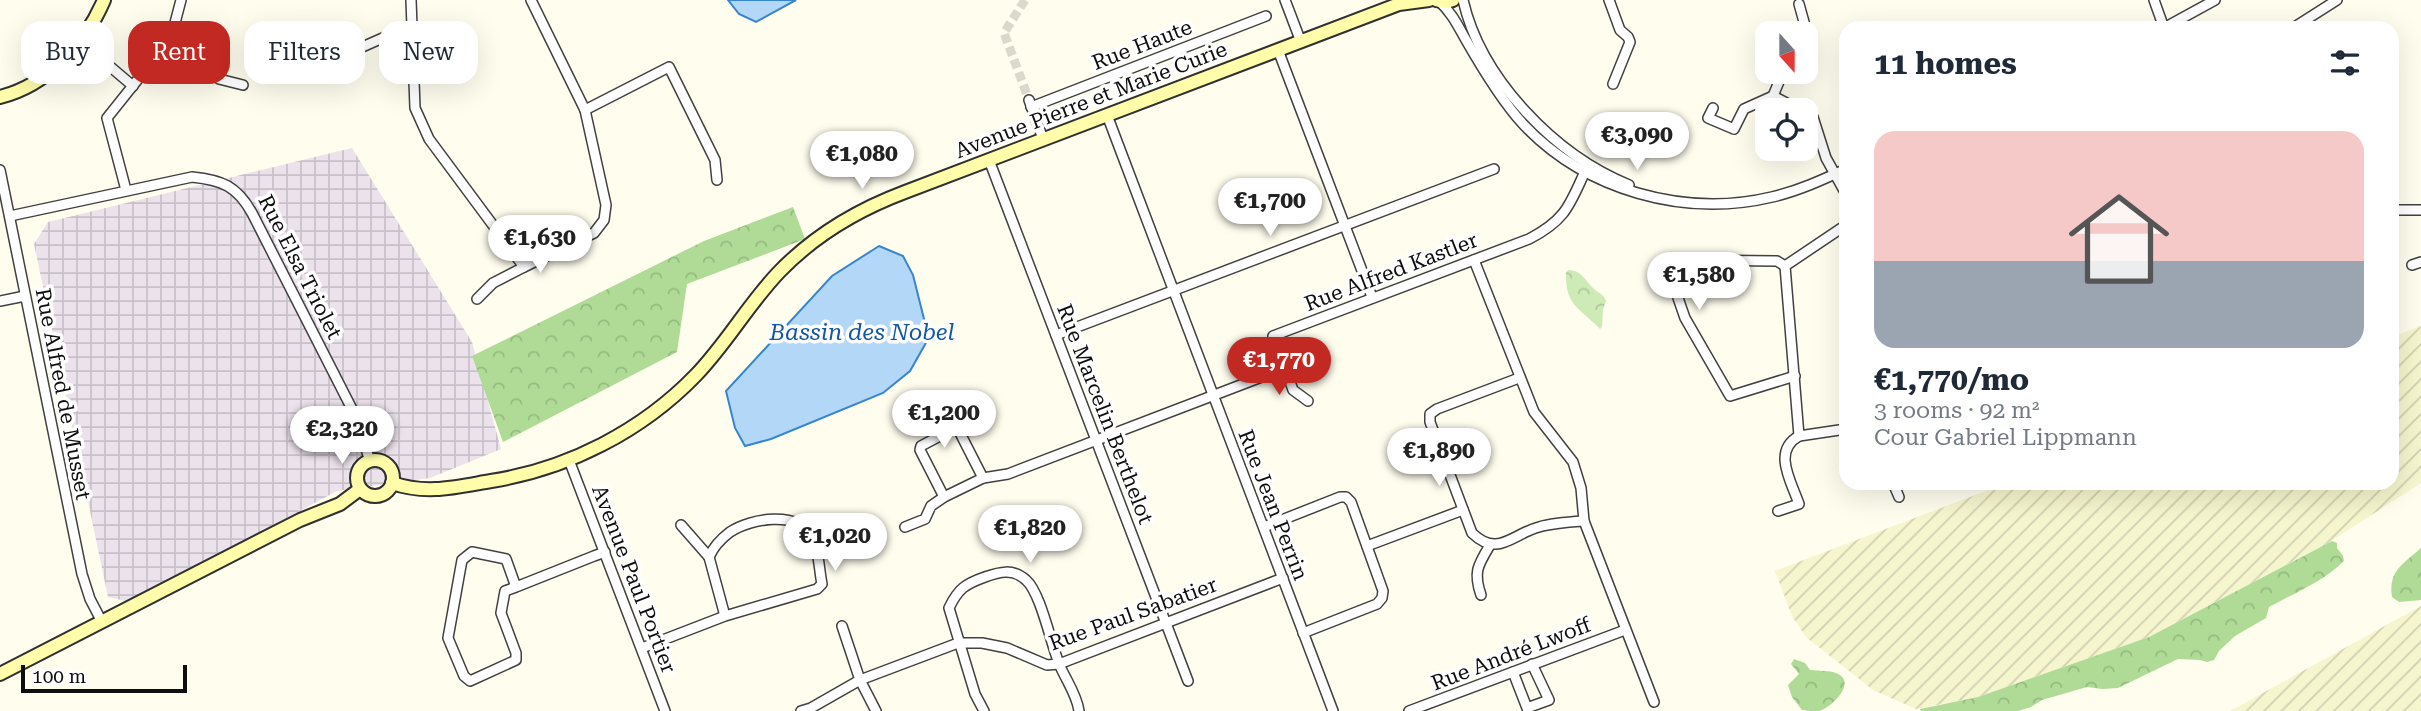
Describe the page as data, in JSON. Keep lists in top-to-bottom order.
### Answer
{
  "streets": {
    "street": [
      "Rue Haute",
      "Avenue Pierre et Marie Curie",
      "Rue Elsa Triolet",
      "Rue Alfred Kastler",
      "Rue Alfred de Musset",
      "Rue Marcelin Berthelot",
      "Rue Jean Perrin",
      "Avenue Paul Portier",
      "Rue Paul Sabatier",
      "Rue André Lwoff"
    ]
  },
  "crossings": [
    ["Rue Haute", "Avenue Pierre et Marie Curie"],
    ["Avenue Pierre et Marie Curie", "Rue Elsa Triolet"],
    ["Avenue Pierre et Marie Curie", "Rue Marcelin Berthelot"],
    ["Avenue Pierre et Marie Curie", "Rue Jean Perrin"],
    ["Avenue Pierre et Marie Curie", "Avenue Paul Portier"],
    ["Rue Elsa Triolet", "Rue Alfred de Musset"],
    ["Rue Marcelin Berthelot", "Rue Paul Sabatier"],
    ["Rue Jean Perrin", "Rue Paul Sabatier"]
  ],
  "water": ["Bassin des Nobel"],
  "scale_bar": "100 m",
  "north": "bottom",
  "page": {
    "chip": [
      "Buy",
      "Rent",
      "Filters",
      "New"
    ],
    "heading": "11 homes",
    "list": [
      {
        "name": "€1,770/mo",
        "note": "3 rooms · 92 m² · Cour Gabriel Lippmann"
      }
    ],
    "price": [
      "€3,090",
      "€1,080",
      "€1,700",
      "€1,630",
      "€1,580",
      "€1,770",
      "€1,200",
      "€2,320",
      "€1,890",
      "€1,820",
      "€1,020"
    ],
    "scale": "100 m"
  }
}
